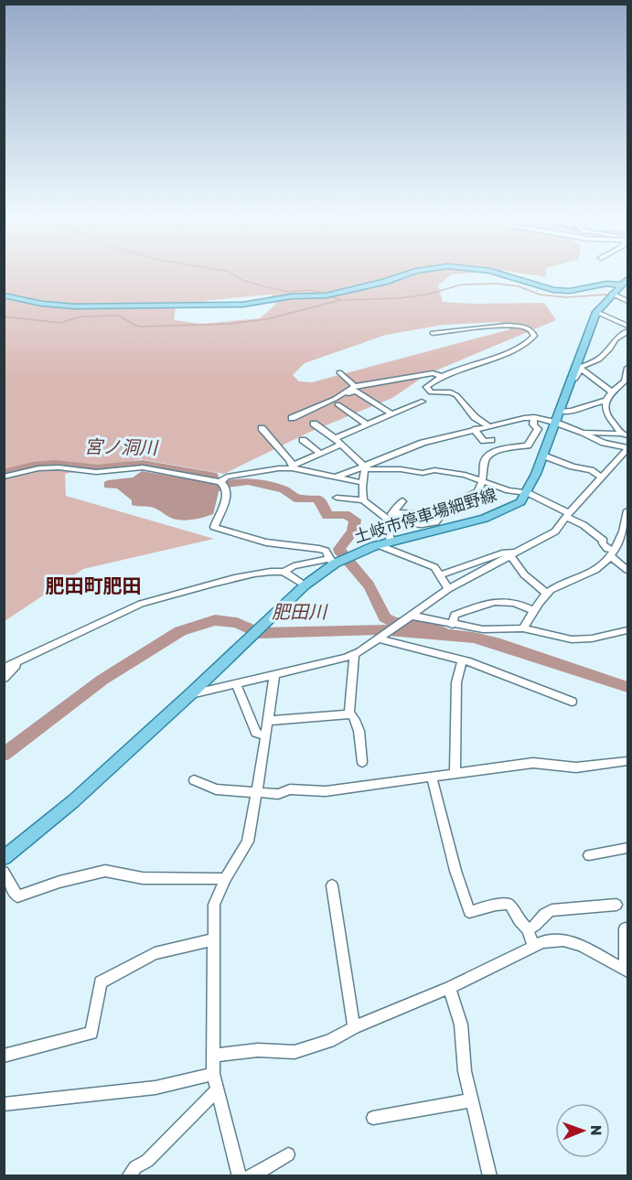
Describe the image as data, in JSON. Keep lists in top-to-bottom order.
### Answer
{
  "streets": {
    "main road": ["土岐市停車場細野線"]
  },
  "districts": ["肥田町肥田"],
  "water": ["宮ノ洞川", "肥田川"],
  "north": "right"
}
